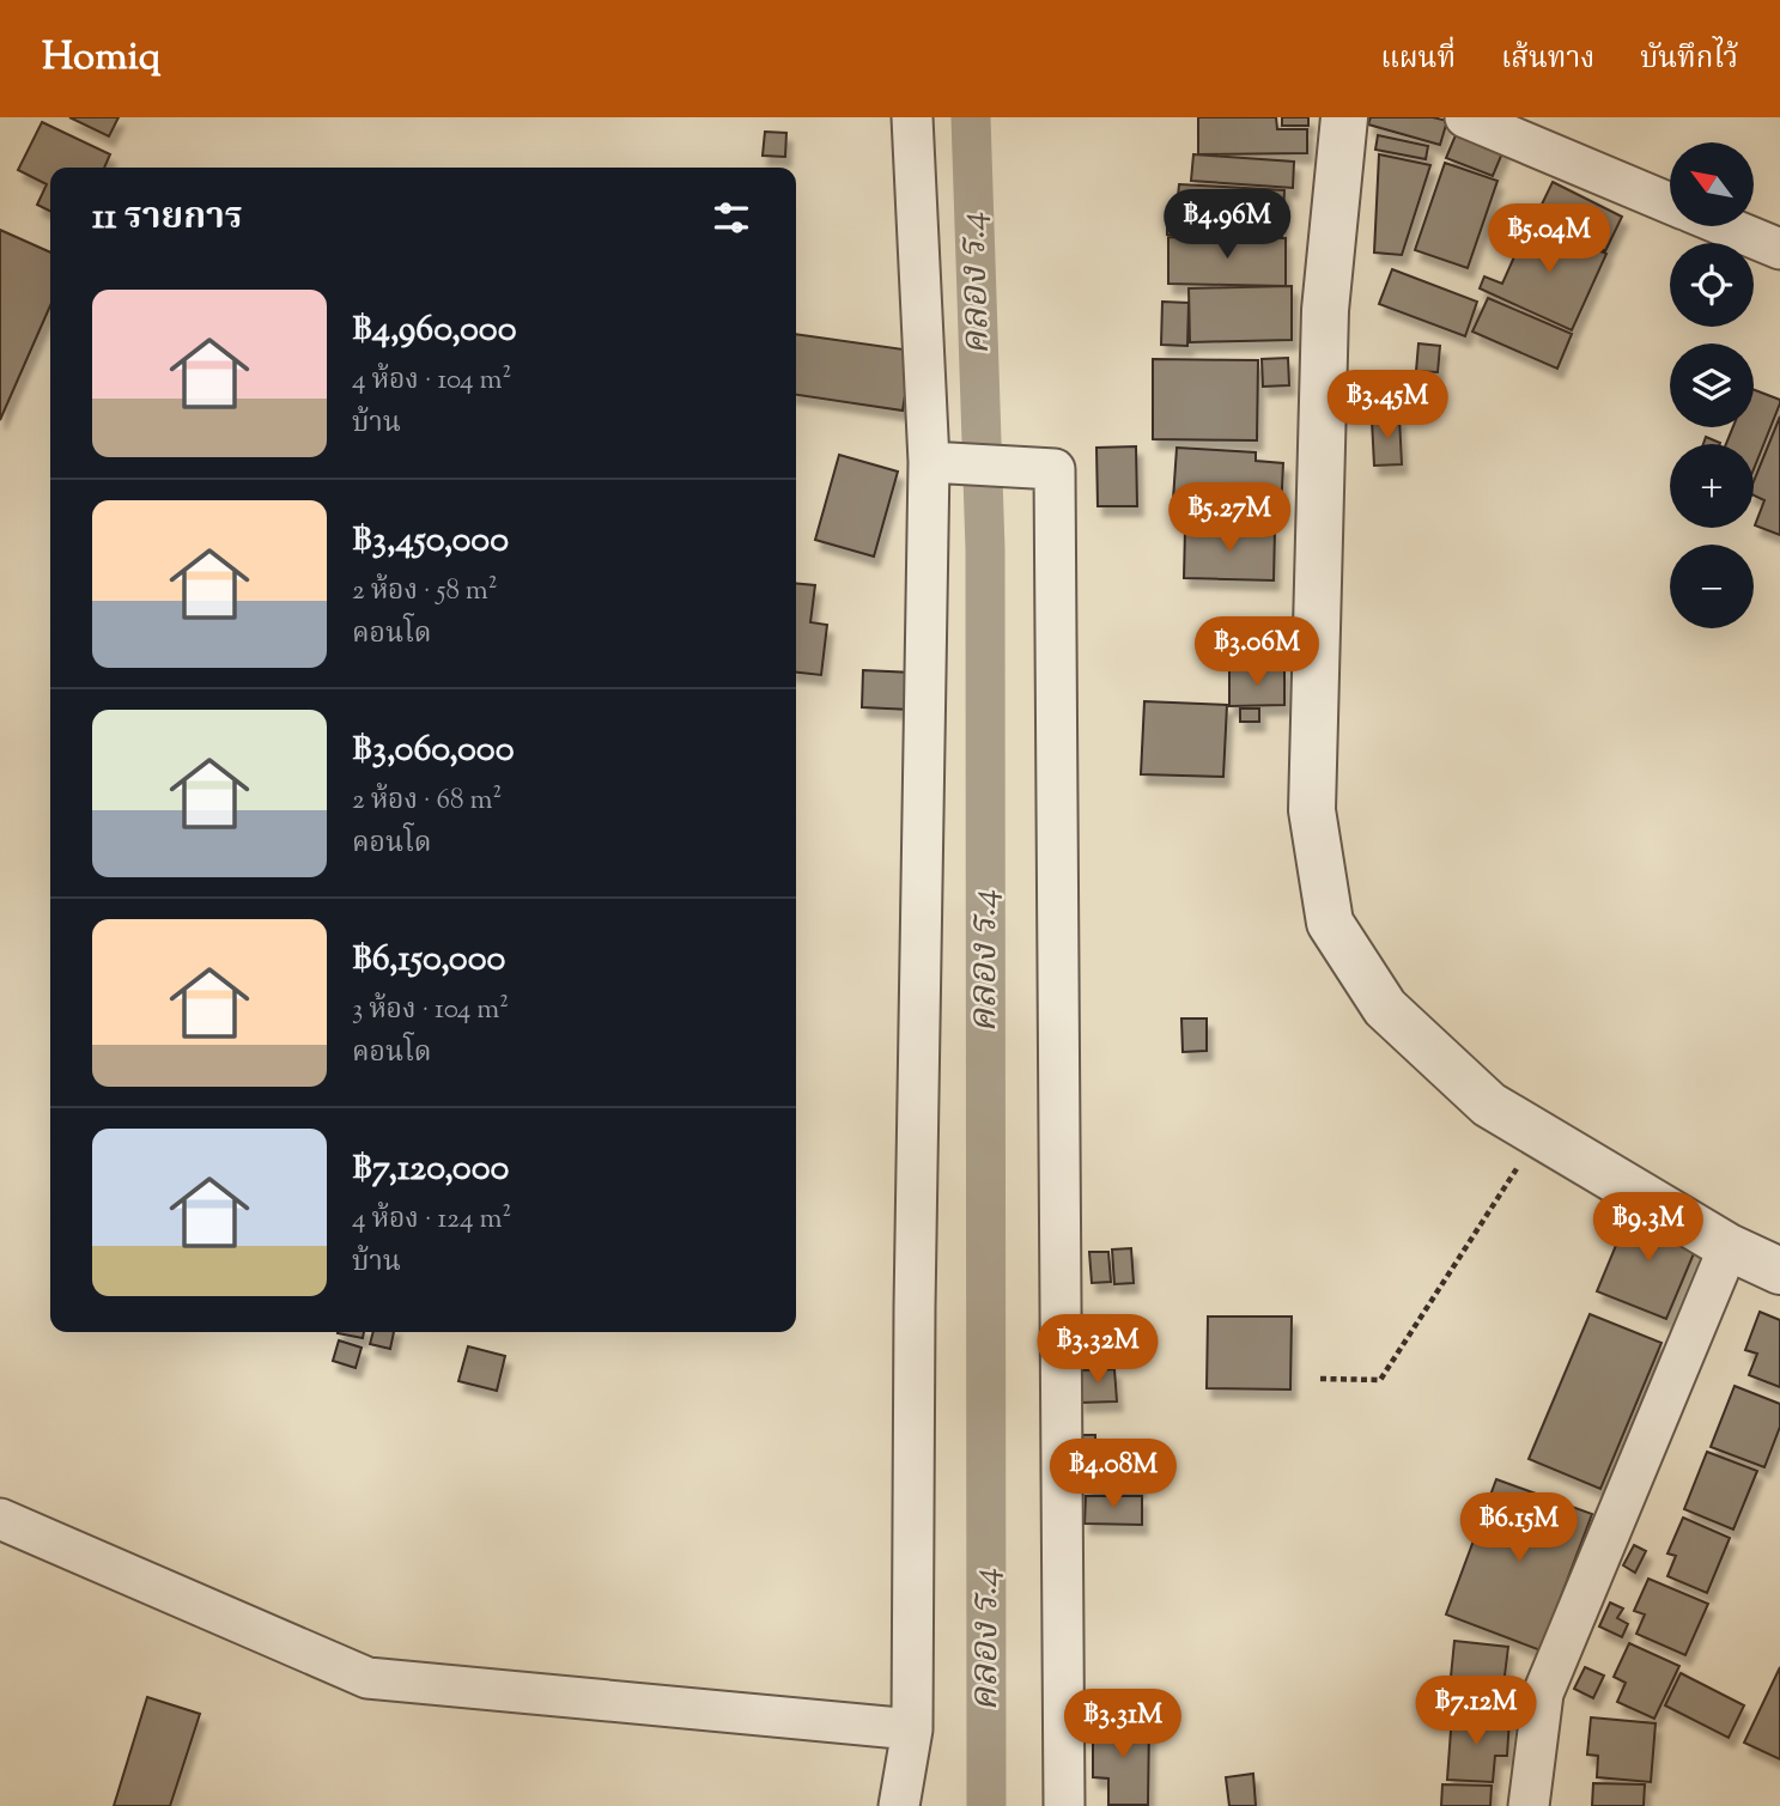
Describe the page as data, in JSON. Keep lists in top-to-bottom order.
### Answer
{
  "water": ["คลอง ร.4"],
  "north": "top left",
  "page": {
    "header": "Homiq",
    "nav": ["แผนที่", "เส้นทาง", "บันทึกไว้"],
    "map_buttons": ["+", "−"],
    "heading": "11 รายการ",
    "price": [
      "฿4.96M",
      "฿5.04M",
      "฿3.45M",
      "฿5.27M",
      "฿3.06M",
      "฿9.3M",
      "฿3.32M",
      "฿4.08M",
      "฿6.15M",
      "฿7.12M",
      "฿3.31M"
    ],
    "list": [
      {
        "name": "฿4,960,000",
        "note": "4 ห้อง · 104 m² · บ้าน"
      },
      {
        "name": "฿3,450,000",
        "note": "2 ห้อง · 58 m² · คอนโด"
      },
      {
        "name": "฿3,060,000",
        "note": "2 ห้อง · 68 m² · คอนโด"
      },
      {
        "name": "฿6,150,000",
        "note": "3 ห้อง · 104 m² · คอนโด"
      },
      {
        "name": "฿7,120,000",
        "note": "4 ห้อง · 124 m² · บ้าน"
      }
    ]
  }
}
